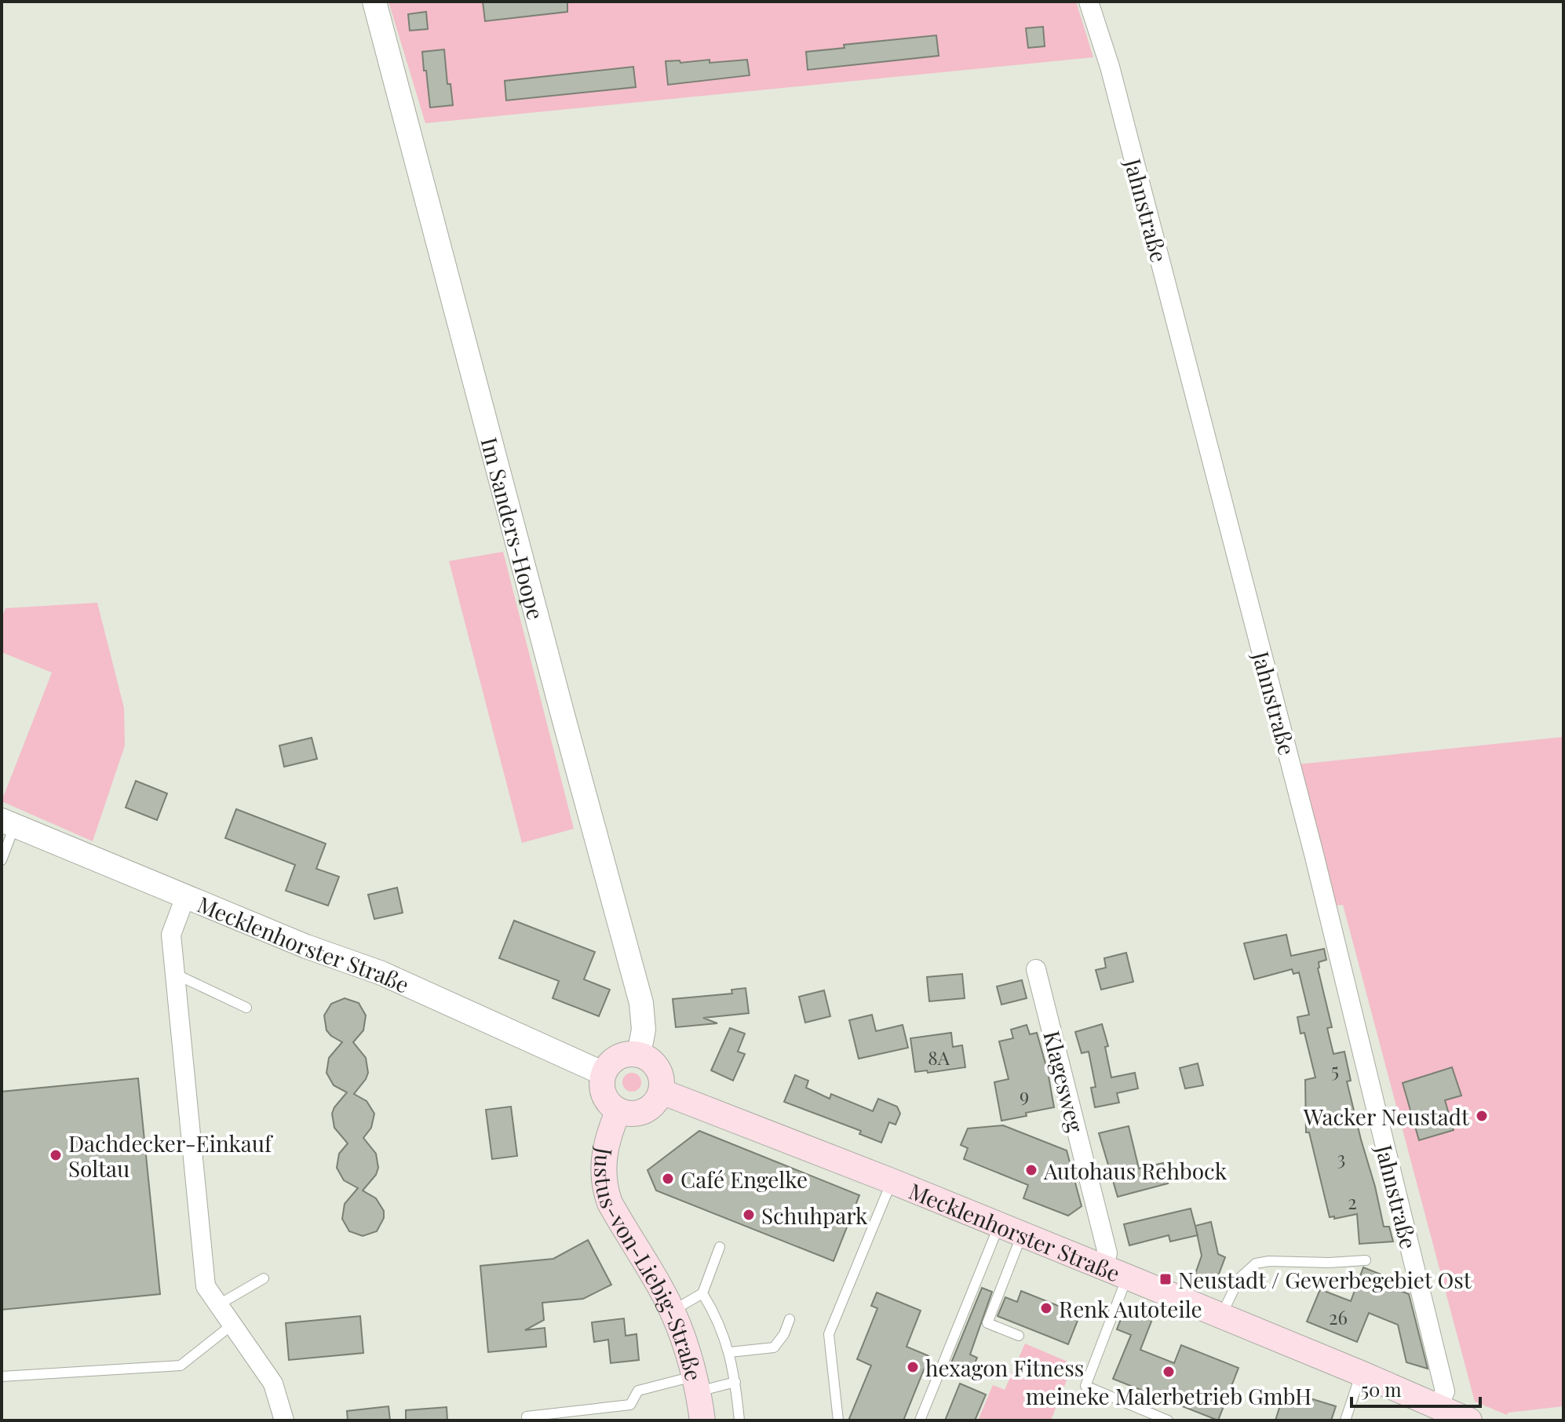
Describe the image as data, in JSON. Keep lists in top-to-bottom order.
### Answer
{
  "streets": {
    "main road": ["Mecklenhorster Straße", "Justus-von-Liebig-Straße"],
    "street": ["Jahnstraße", "Im Sanders-Hoope", "Klagesweg"]
  },
  "crossings": [
    ["Jahnstraße", "Mecklenhorster Straße"],
    ["Im Sanders-Hoope", "Mecklenhorster Straße"],
    ["Im Sanders-Hoope", "Justus-von-Liebig-Straße"],
    ["Mecklenhorster Straße", "Klagesweg"],
    ["Mecklenhorster Straße", "Justus-von-Liebig-Straße"]
  ],
  "places": {
    "other": [
      "Wacker Neustadt",
      "Dachdecker-Einkauf Soltau",
      "Autohaus Rehbock",
      "Café Engelke",
      "Schuhpark",
      "Renk Autoteile",
      "hexagon Fitness",
      "meineke Malerbetrieb GmbH"
    ],
    "transit": ["Neustadt / Gewerbegebiet Ost"]
  },
  "house_numbers": [
    "8A",
    "5",
    "9",
    "3",
    "2",
    "26"
  ],
  "scale_bar": "50 m"
}
